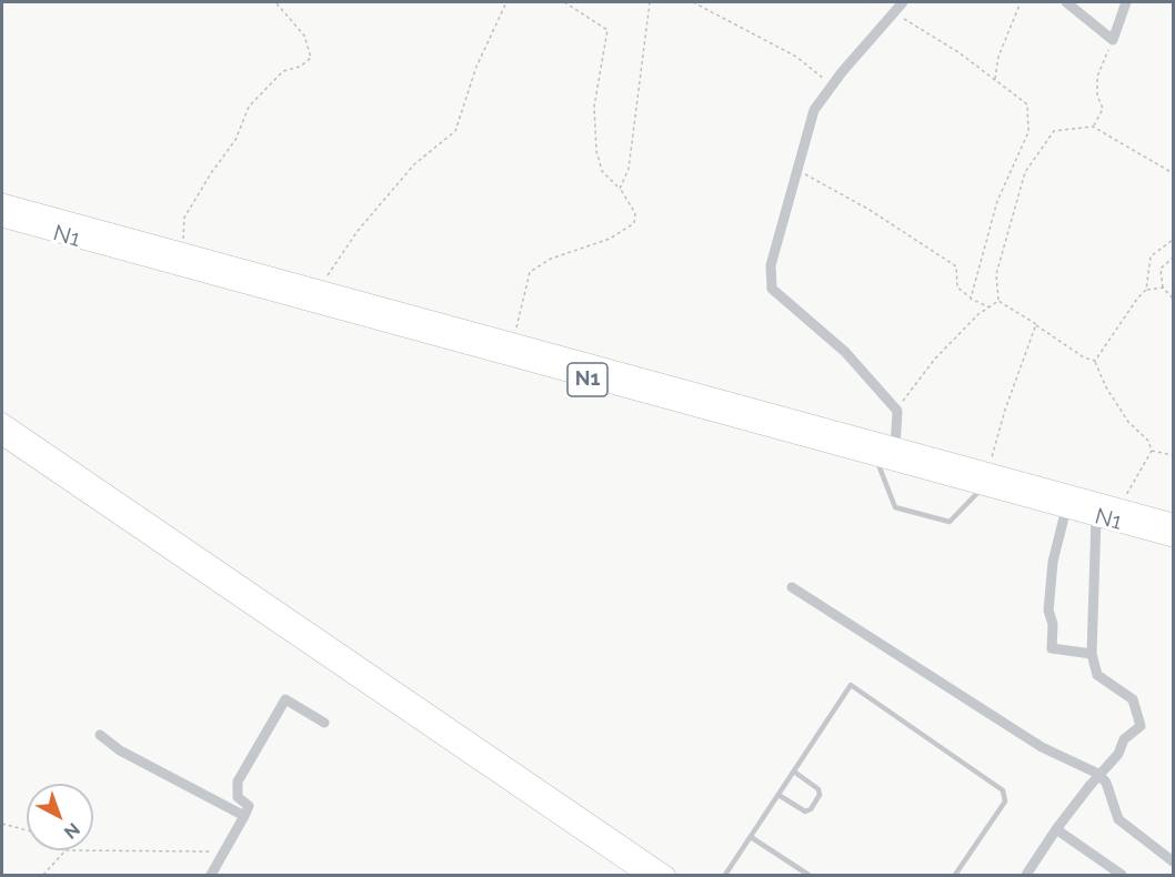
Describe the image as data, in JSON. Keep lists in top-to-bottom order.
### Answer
{
  "streets": {
    "highway": ["N1"]
  },
  "north": "bottom right"
}
